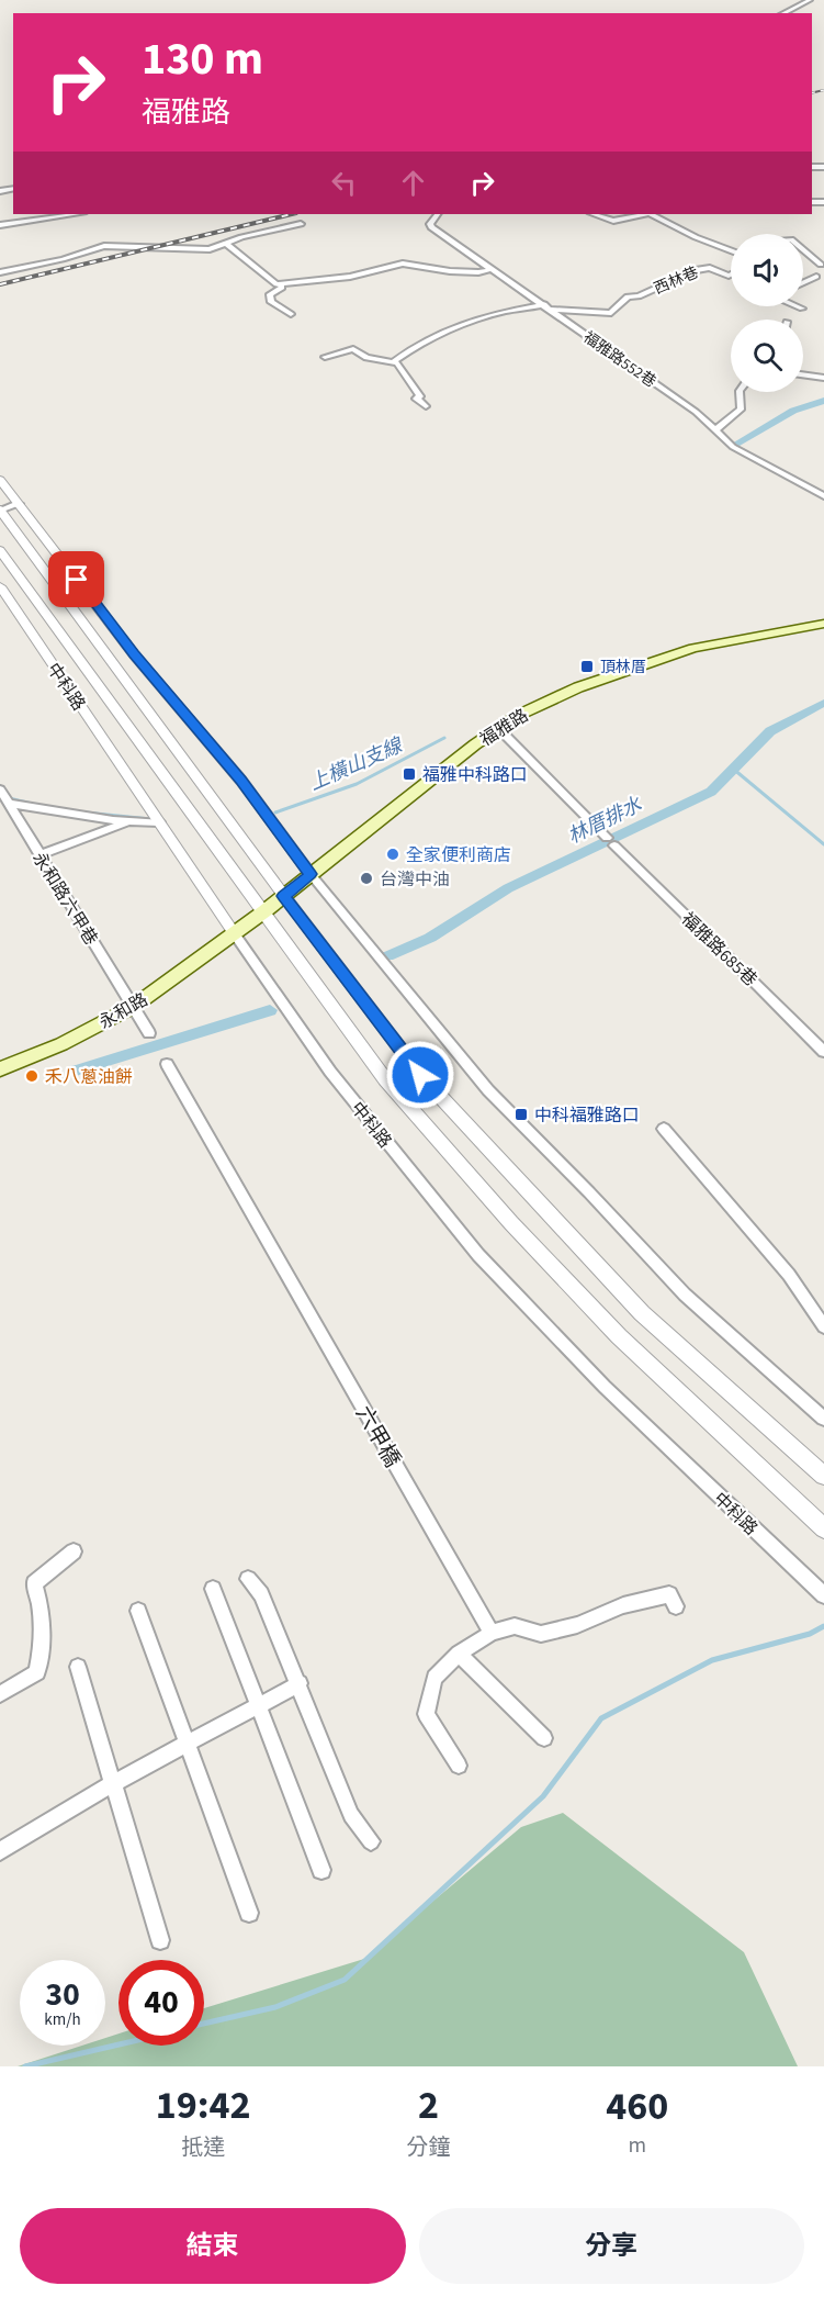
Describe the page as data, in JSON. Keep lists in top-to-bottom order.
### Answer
{
  "streets": {
    "main road": ["福雅路", "永和路"],
    "street": [
      "西林巷",
      "福雅路552巷",
      "中科路",
      "永和路六甲巷",
      "福雅路685巷",
      "六甲橋"
    ]
  },
  "crossings": [
    ["西林巷", "福雅路552巷"],
    ["中科路", "福雅路"],
    ["中科路", "永和路"],
    ["福雅路", "福雅路685巷"],
    ["福雅路", "永和路"],
    ["永和路六甲巷", "永和路"]
  ],
  "water": ["上橫山支線", "林厝排水"],
  "places": {
    "transit": ["頂林厝", "福雅中科路口", "中科福雅路口"],
    "other": ["全家便利商店", "台灣中油", "禾八蔥油餅"]
  },
  "page": {
    "turn": ["130 m", "福雅路"],
    "speed": "30 km/h",
    "limit": "40",
    "eta": [
      "19:42",
      "抵達",
      "2",
      "分鐘",
      "460",
      "m"
    ],
    "buttons": ["結束", "分享"]
  }
}
